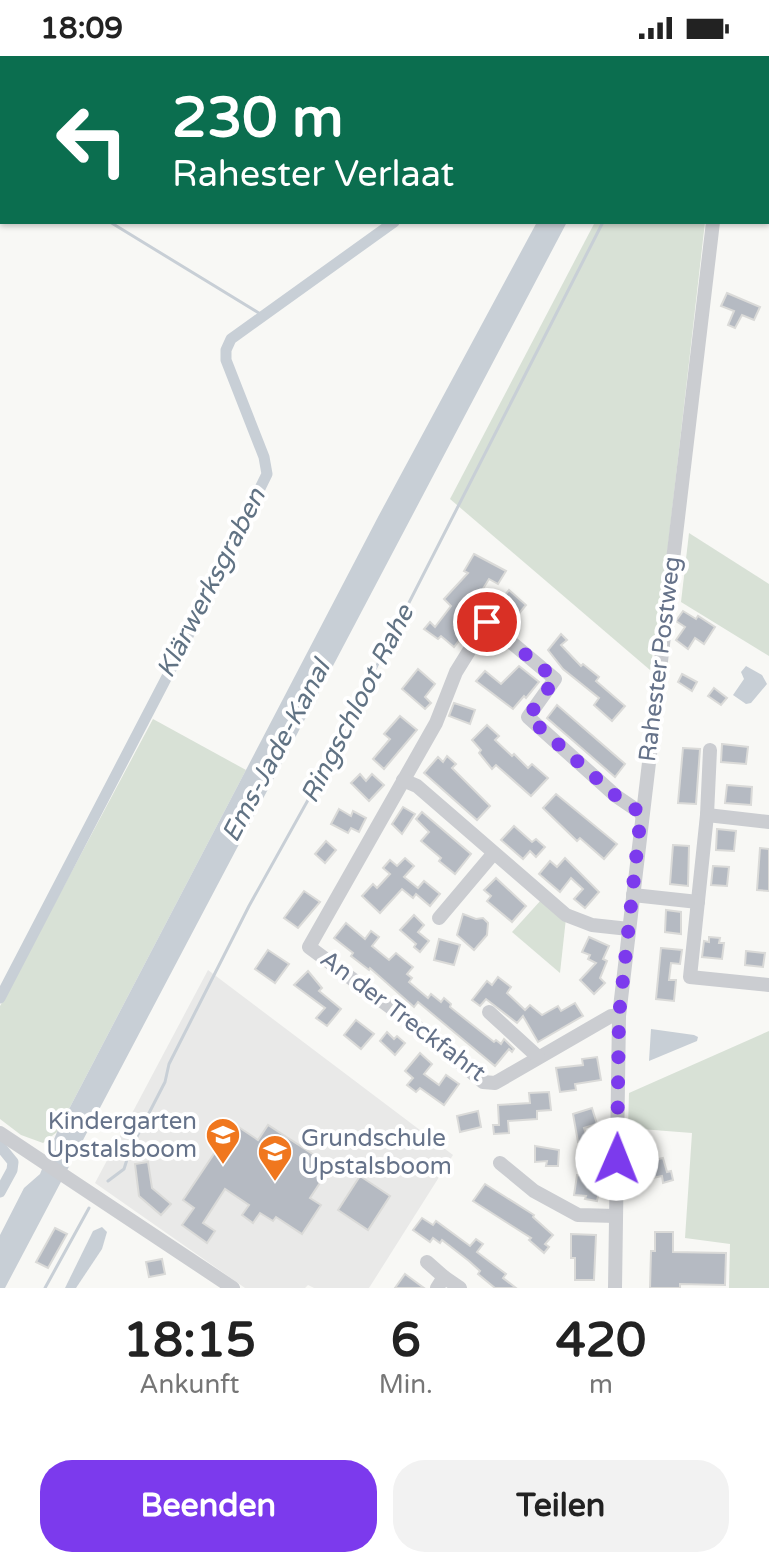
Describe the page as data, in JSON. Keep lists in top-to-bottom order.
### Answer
{
  "streets": {
    "street": ["Rahester Postweg", "An der Treckfahrt"]
  },
  "crossings": [
    ["Rahester Postweg", "An der Treckfahrt"]
  ],
  "water": ["Klärwerksgraben", "Ringschloot Rahe", "Ems-Jade-Kanal"],
  "places": {
    "school or university": ["Kindergarten Upstalsboom", "Grundschule Upstalsboom"]
  },
  "page": {
    "status": "18:09",
    "turn": ["230 m", "Rahester Verlaat"],
    "eta": [
      "18:15",
      "Ankunft",
      "6",
      "Min.",
      "420",
      "m"
    ],
    "buttons": ["Beenden", "Teilen"]
  }
}
